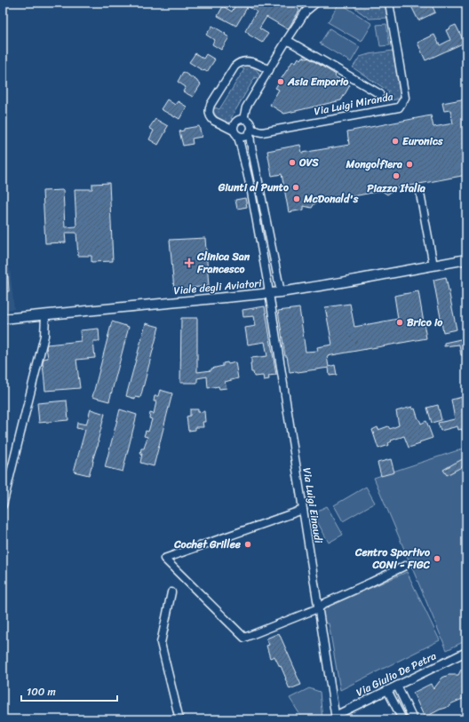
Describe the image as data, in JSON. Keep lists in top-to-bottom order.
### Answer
{
  "streets": {
    "main road": ["Viale degli Aviatori"],
    "street": ["Via Luigi Miranda", "Via Luigi Einaudi", "Via Giulio De Petra"]
  },
  "crossings": [
    ["Viale degli Aviatori", "Via Luigi Einaudi"],
    ["Via Luigi Einaudi", "Via Giulio De Petra"]
  ],
  "places": {
    "other": [
      "Asia Emporio",
      "Euronics",
      "OVS",
      "Mongolfiera",
      "Piazza Italia",
      "Giunti al Punto",
      "McDonald's",
      "Brico io",
      "Cochet Grillee",
      "Centro Sportivo CONI - FIGC"
    ],
    "health": ["Clinica San Francesco"]
  },
  "scale_bar": "100 m"
}
